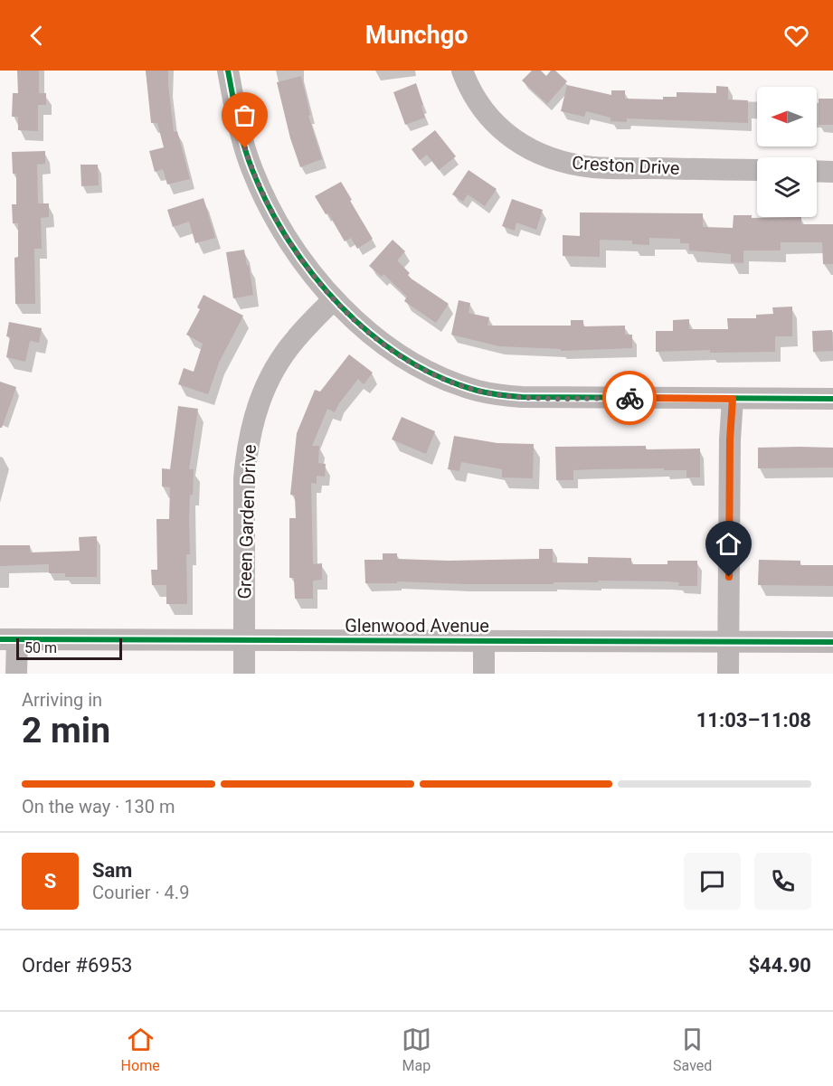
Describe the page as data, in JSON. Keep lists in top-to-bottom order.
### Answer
{
  "streets": {
    "street": ["Creston Drive", "Green Garden Drive", "Glenwood Avenue"]
  },
  "crossings": [
    ["Green Garden Drive", "Glenwood Avenue"]
  ],
  "scale_bar": "50 m",
  "north": "left",
  "page": {
    "header": "Munchgo",
    "scale": "50 m",
    "heading": ["2 min", "Arriving in", "11:03–11:08"],
    "panel": [
      "Sam",
      "Courier · 4.9",
      "Order #6953",
      "$44.90"
    ],
    "bar": "On the way · 130 m",
    "round": "S",
    "tabs": ["Home", "Map", "Saved"]
  }
}
